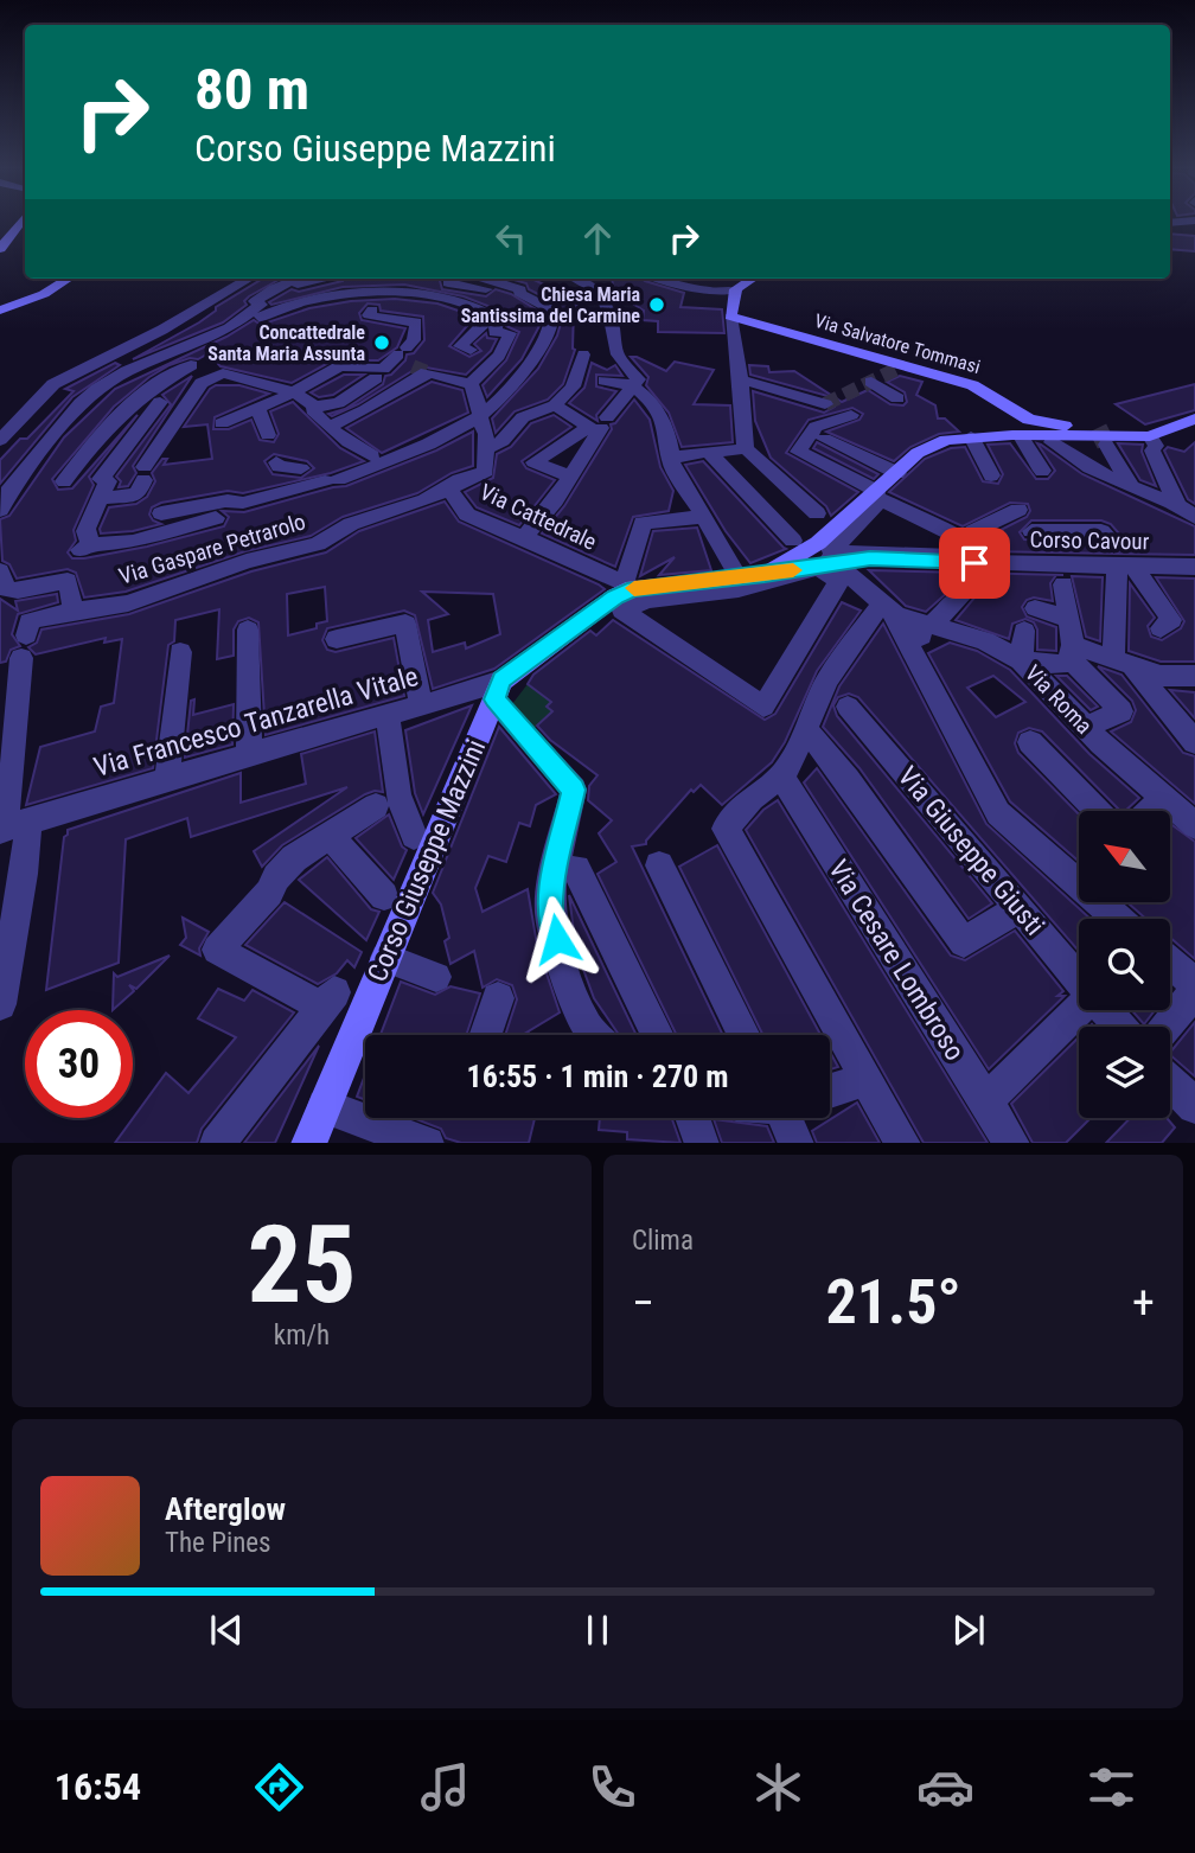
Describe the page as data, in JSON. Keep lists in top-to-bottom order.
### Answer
{
  "streets": {
    "street": [
      "Via Salvatore Tommasi",
      "Via Cattedrale",
      "Corso Cavour",
      "Via Gaspare Petrarolo",
      "Via Roma",
      "Via Francesco Tanzarella Vitale",
      "Via Giuseppe Giusti",
      "Corso Giuseppe Mazzini",
      "Via Cesare Lombroso"
    ]
  },
  "crossings": [
    ["Via Cattedrale", "Via Gaspare Petrarolo"],
    ["Via Gaspare Petrarolo", "Via Francesco Tanzarella Vitale"],
    ["Via Francesco Tanzarella Vitale", "Corso Giuseppe Mazzini"]
  ],
  "places": ["Chiesa Maria Santissima del Carmine", "Concattedrale Santa Maria Assunta"],
  "north": "top left",
  "page": {
    "turn": ["80 m", "Corso Giuseppe Mazzini"],
    "limit": "30",
    "trip": "16:55 · 1 min · 270 m",
    "tile": [
      ["25", "km/h"],
      "Clima"
    ],
    "heat": ["−", "21.5°", "+"],
    "song": ["Afterglow", "The Pines"],
    "tabs": "16:54"
  }
}
